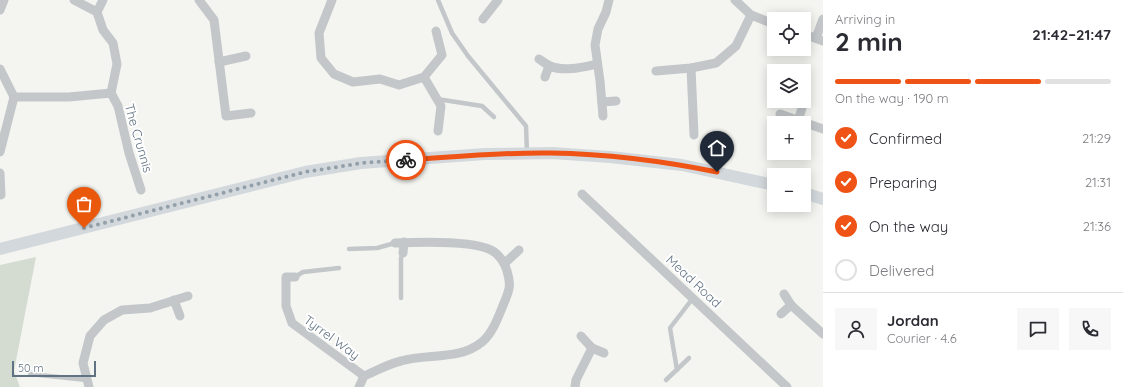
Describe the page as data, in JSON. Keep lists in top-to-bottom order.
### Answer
{
  "streets": {
    "street": ["The Crunnis", "Mead Road", "Tyrrel Way"]
  },
  "scale_bar": "50 m",
  "page": {
    "heading": ["2 min", "Arriving in", "21:42–21:47"],
    "panel": ["Jordan", "Courier · 4.6"],
    "map_buttons": ["+", "−"],
    "bar": "On the way · 190 m",
    "list": [
      ["Confirmed", "21:29"],
      ["Preparing", "21:31"],
      ["On the way", "21:36"],
      "Delivered"
    ],
    "scale": "50 m"
  }
}
